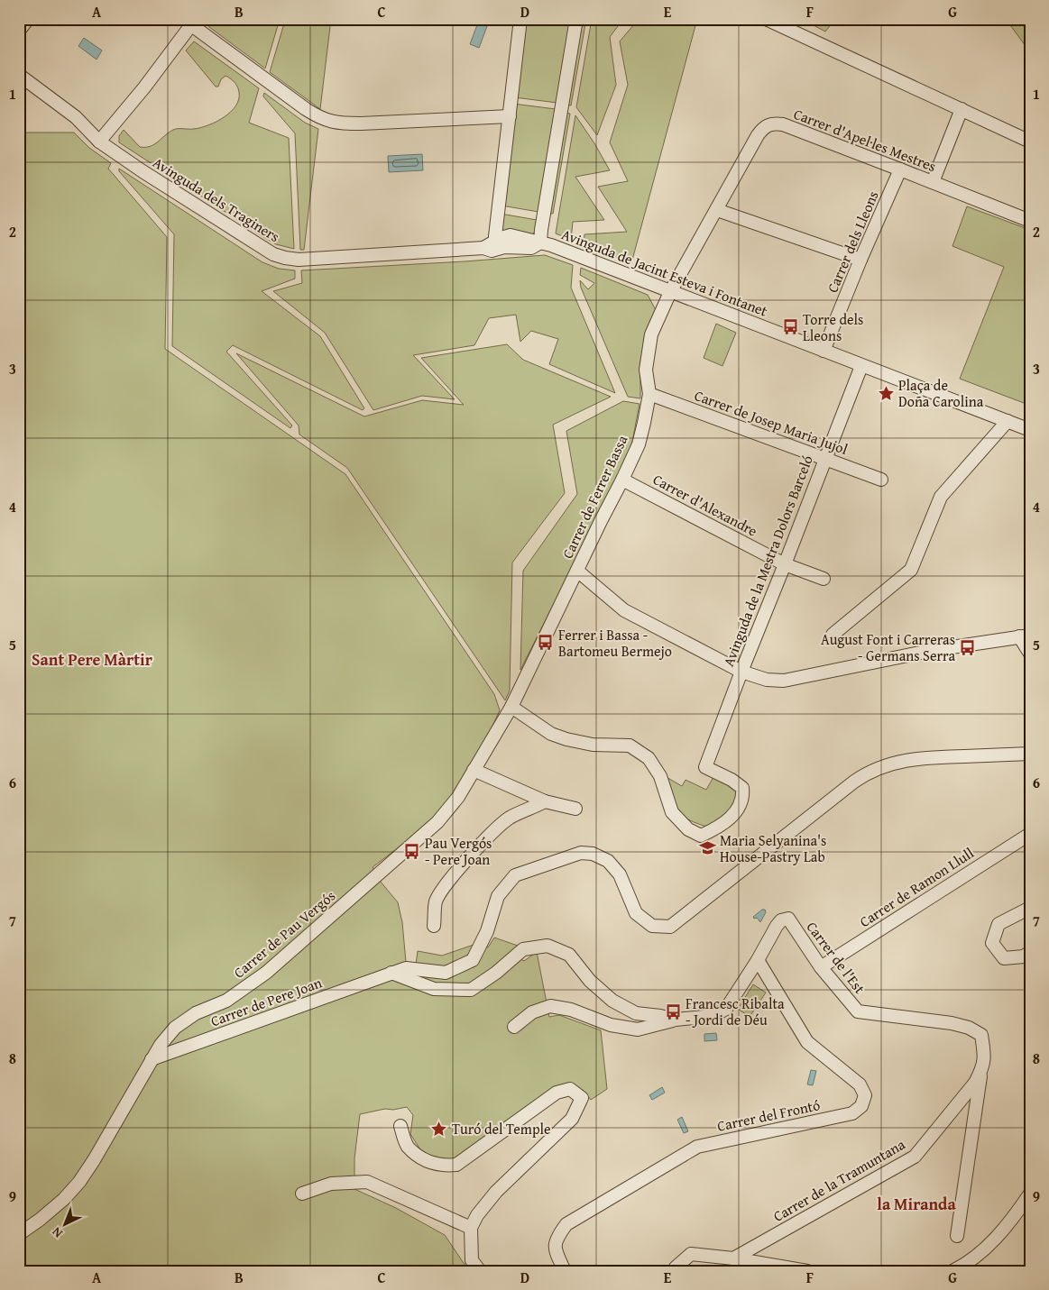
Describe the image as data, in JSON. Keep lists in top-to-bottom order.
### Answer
{
  "streets": {
    "street": [
      "Carrer d'Apel·les Mestres",
      "Avinguda dels Traginers",
      "Carrer dels Lleons",
      "Avinguda de Jacint Esteva i Fontanet",
      "Carrer de Josep Maria Jujol",
      "Carrer de Ferrer Bassa",
      "Carrer d'Alexandre",
      "Avinguda de la Mestra Dolors Barceló",
      "Carrer de Ramon Llull",
      "Carrer de Pau Vergós",
      "Carrer de l'Est",
      "Carrer de Pere Joan",
      "Carrer del Frontó",
      "Carrer de la Tramuntana"
    ]
  },
  "crossings": [
    ["Carrer d'Apel·les Mestres", "Carrer dels Lleons"],
    ["Carrer d'Apel·les Mestres", "Avinguda de Jacint Esteva i Fontanet"],
    ["Carrer d'Apel·les Mestres", "Carrer de Ferrer Bassa"],
    ["Avinguda dels Traginers", "Avinguda de Jacint Esteva i Fontanet"],
    ["Carrer dels Lleons", "Avinguda de Jacint Esteva i Fontanet"],
    ["Avinguda de Jacint Esteva i Fontanet", "Carrer de Ferrer Bassa"],
    ["Avinguda de Jacint Esteva i Fontanet", "Avinguda de la Mestra Dolors Barceló"],
    ["Carrer de Josep Maria Jujol", "Carrer de Ferrer Bassa"],
    ["Carrer de Josep Maria Jujol", "Avinguda de la Mestra Dolors Barceló"],
    ["Carrer de Ferrer Bassa", "Carrer d'Alexandre"],
    ["Carrer de Ferrer Bassa", "Avinguda de la Mestra Dolors Barceló"],
    ["Carrer de Ferrer Bassa", "Carrer de Pau Vergós"],
    ["Carrer d'Alexandre", "Avinguda de la Mestra Dolors Barceló"],
    ["Avinguda de la Mestra Dolors Barceló", "Carrer de Pau Vergós"],
    ["Carrer de Ramon Llull", "Carrer de l'Est"],
    ["Carrer de Pau Vergós", "Carrer de Pere Joan"],
    ["Carrer de l'Est", "Carrer del Frontó"],
    ["Carrer de l'Est", "Carrer de la Tramuntana"]
  ],
  "districts": ["Sant Pere Màrtir", "la Miranda"],
  "places": {
    "bus stop": [
      "Torre dels Lleons",
      "Ferrer i Bassa - Bartomeu Bermejo",
      "August Font i Carreras - Germans Serra",
      "Pau Vergós - Pere Joan",
      "Francesc Ribalta - Jordi de Déu"
    ],
    "place": ["Plaça de Doña Carolina", "Turó del Temple"],
    "school or university": ["Maria Selyanina's House-Pastry Lab"]
  },
  "north": "bottom left",
  "grid": {
    "columns": [
      "A",
      "B",
      "C",
      "D",
      "E",
      "F",
      "G"
    ],
    "rows": [
      "1",
      "2",
      "3",
      "4",
      "5",
      "6",
      "7",
      "8",
      "9"
    ]
  }
}
